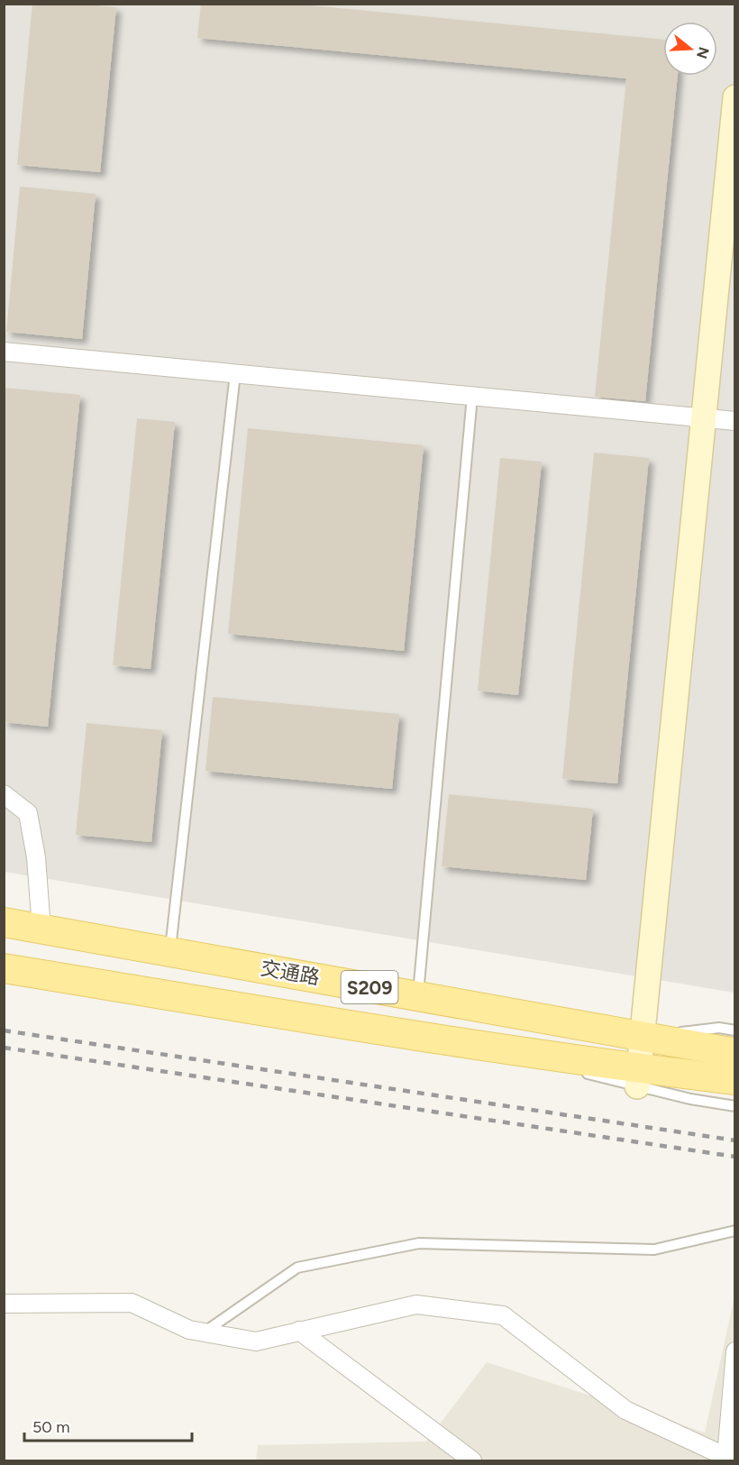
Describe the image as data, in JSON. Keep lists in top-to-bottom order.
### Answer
{
  "streets": {
    "main road": ["交通路", "S209"]
  },
  "scale_bar": "50 m",
  "north": "right"
}
